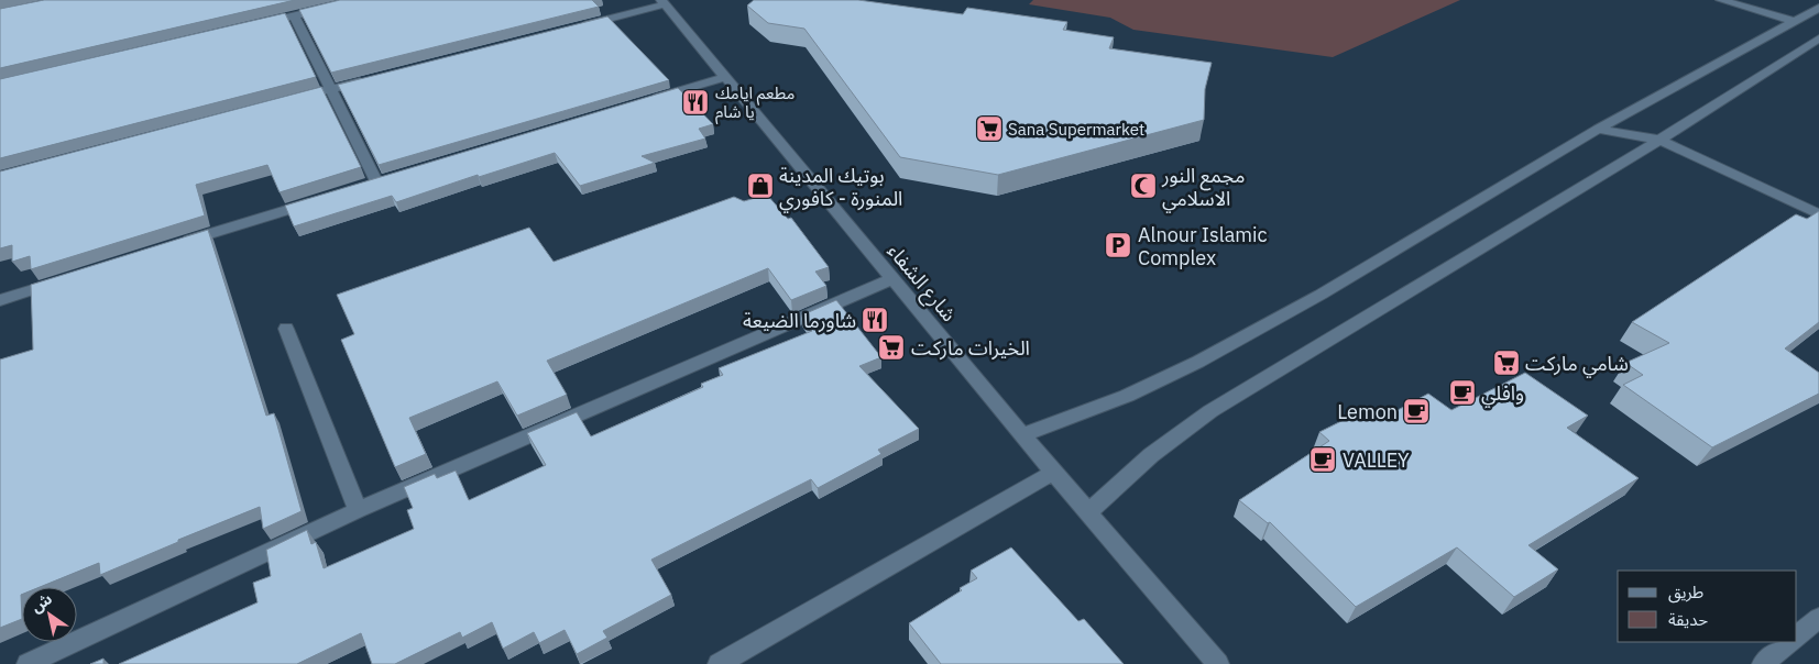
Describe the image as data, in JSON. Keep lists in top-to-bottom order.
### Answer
{
  "streets": {
    "street": ["شارع الشفاء"]
  },
  "places": {
    "restaurant": ["مطعم ايامك يا شام", "شاورما الضيعة"],
    "supermarket": ["Sana Supermarket", "الخيرات ماركت", "شامي ماركت"],
    "shop": ["بوتيك المدينة المنورة - كافوري"],
    "mosque": ["مجمع النور الاسلامي"],
    "parking": ["Alnour Islamic Complex"],
    "cafe": ["وافلي", "Lemon", "VALLEY"]
  },
  "legend": ["طريق", "حديقة"],
  "north": "top left"
}
